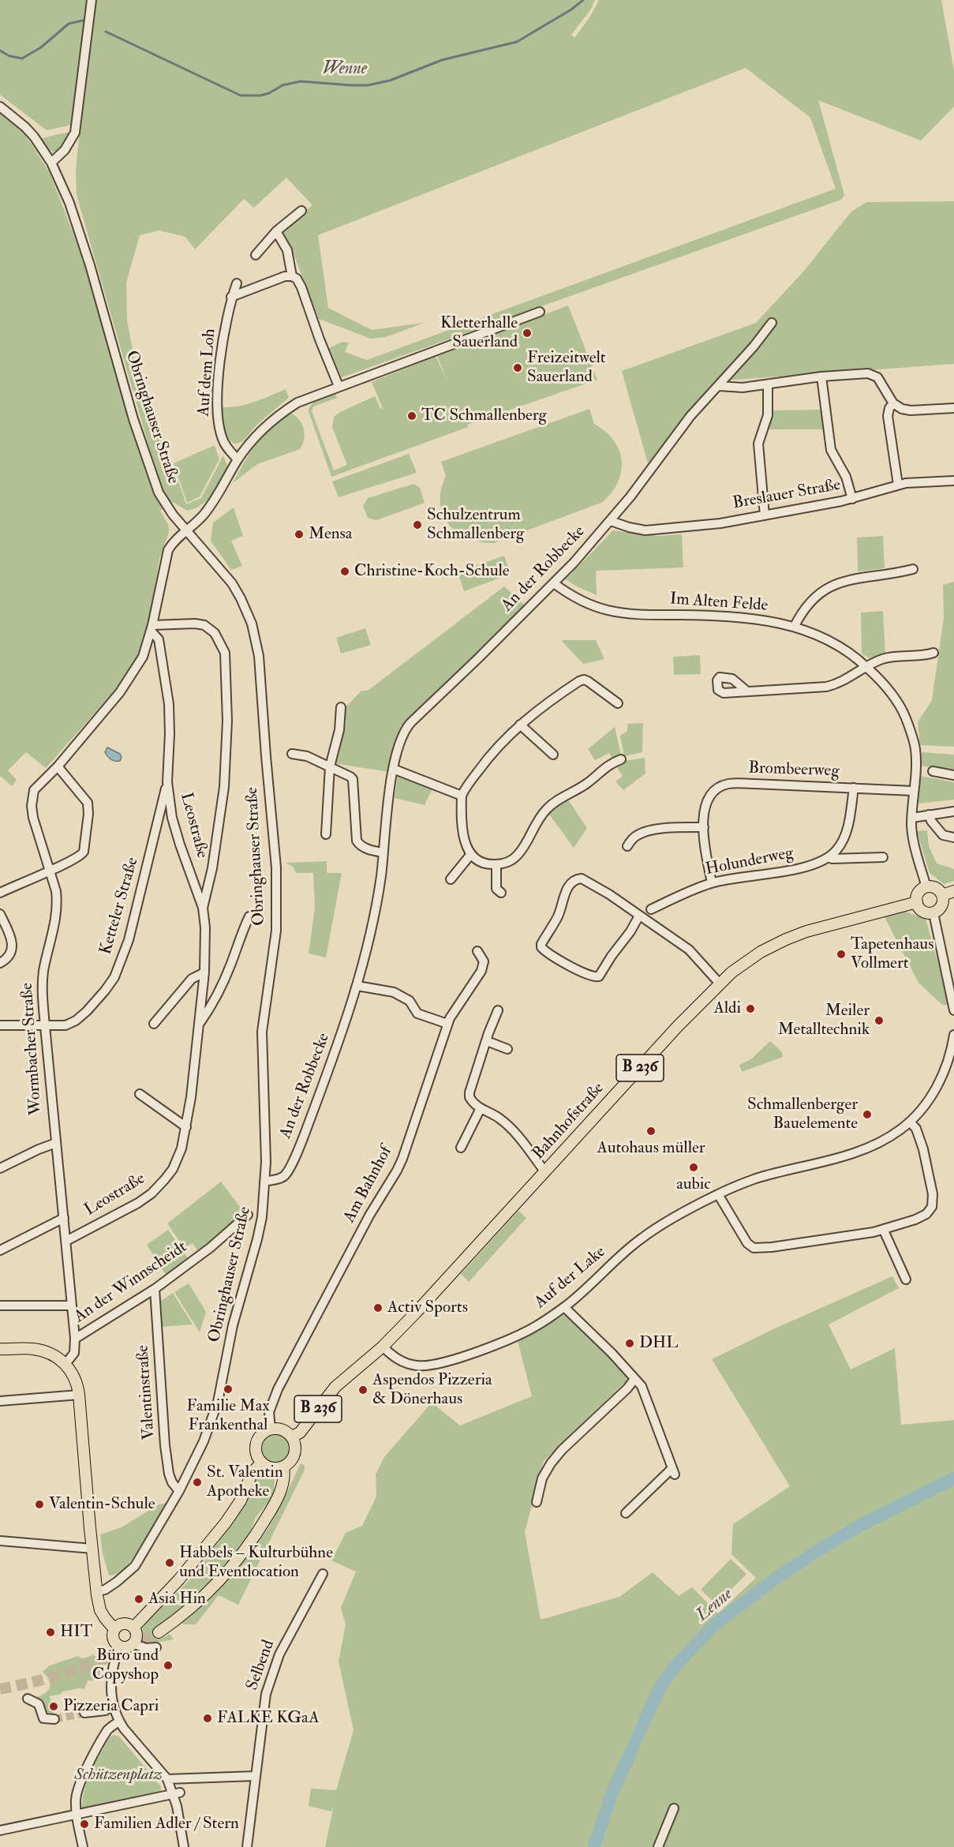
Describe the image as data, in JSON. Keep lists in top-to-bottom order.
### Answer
{
  "streets": {
    "main road": ["B 236", "Bahnhofstraße"],
    "street": [
      "Auf dem Loh",
      "Obringhauser Straße",
      "Breslauer Straße",
      "An der Robbecke",
      "Im Alten Felde",
      "Brombeerweg",
      "Leostraße",
      "Holunderweg",
      "Ketteler Straße",
      "Wormbacher Straße",
      "Am Bahnhof",
      "Auf der Lake",
      "An der Winnscheidt",
      "Valentinstraße",
      "Selbend"
    ]
  },
  "crossings": [
    ["Obringhauser Straße", "An der Robbecke"],
    ["Obringhauser Straße", "Wormbacher Straße"],
    ["Obringhauser Straße", "Valentinstraße"],
    ["Breslauer Straße", "An der Robbecke"],
    ["An der Robbecke", "Im Alten Felde"],
    ["Im Alten Felde", "Brombeerweg"],
    ["Im Alten Felde", "Bahnhofstraße"],
    ["Brombeerweg", "Holunderweg"],
    ["Leostraße", "Ketteler Straße"],
    ["Leostraße", "Wormbacher Straße"],
    ["Ketteler Straße", "Wormbacher Straße"],
    ["Wormbacher Straße", "An der Winnscheidt"],
    ["Bahnhofstraße", "Am Bahnhof"],
    ["Bahnhofstraße", "Auf der Lake"],
    ["An der Winnscheidt", "Valentinstraße"]
  ],
  "water": ["Wenne", "Lenne"],
  "parks": ["Schützenplatz"],
  "places": [
    "Kletterhalle Sauerland",
    "Freizeitwelt Sauerland",
    "TC Schmallenberg",
    "Schulzentrum Schmallenberg",
    "Mensa",
    "Christine-Koch-Schule",
    "Tapetenhaus Vollmert",
    "Aldi",
    "Meiler Metalltechnik",
    "Schmallenberger Bauelemente",
    "Autohaus müller",
    "aubic",
    "Activ Sports",
    "DHL",
    "Familie Max Frankenthal",
    "Aspendos Pizzeria & Dönerhaus",
    "St. Valentin Apotheke",
    "Valentin-Schule",
    "Habbels – Kulturbühne und Eventlocation",
    "Asia Hin",
    "HIT",
    "Büro und Copyshop",
    "Pizzeria Capri",
    "FALKE KGaA",
    "Familien Adler / Stern"
  ]
}
